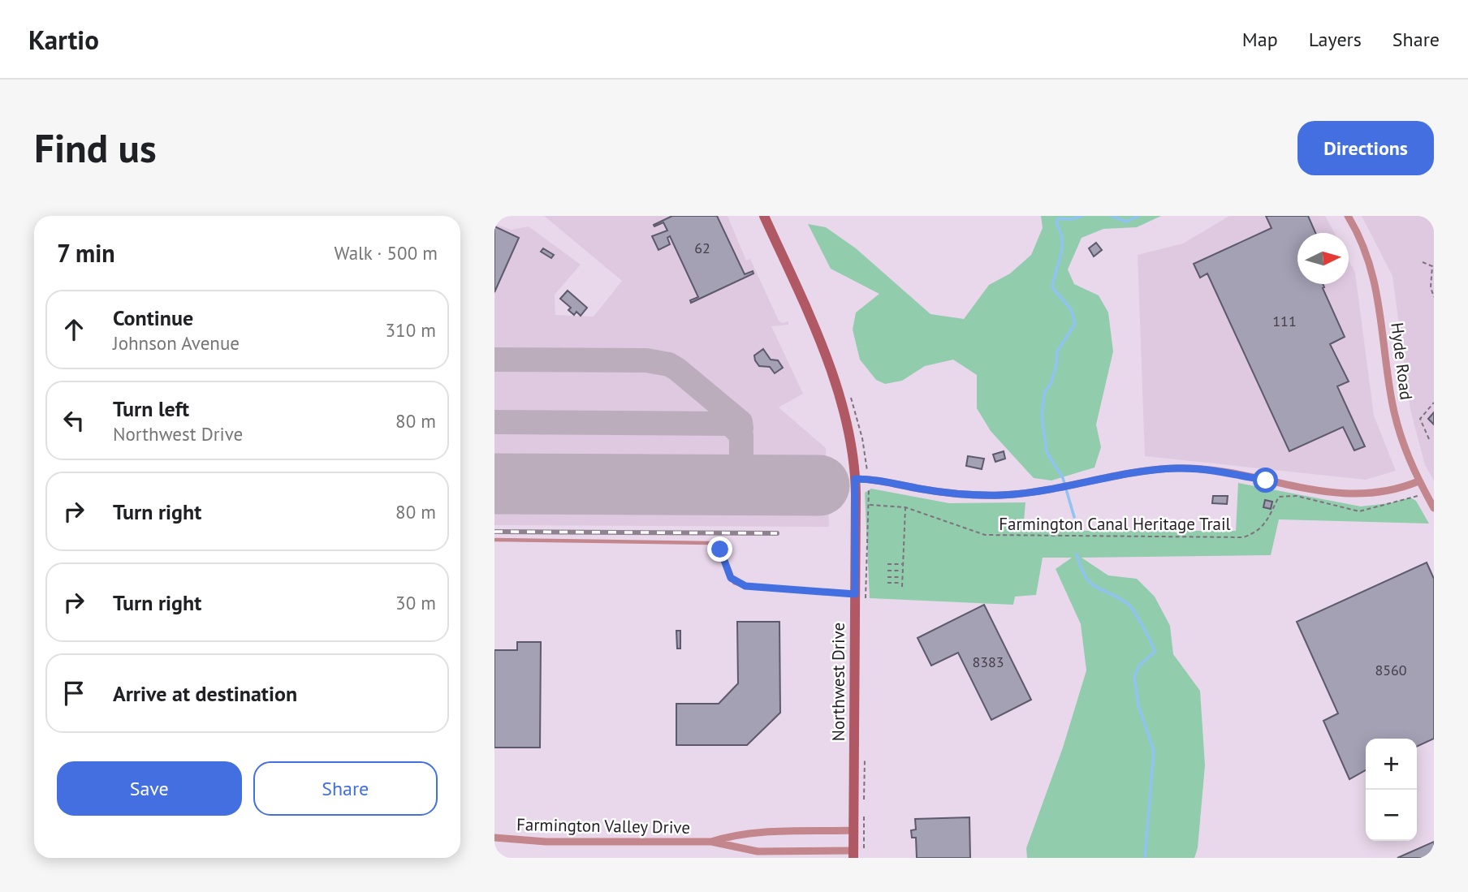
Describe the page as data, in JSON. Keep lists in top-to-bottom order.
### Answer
{
  "streets": {
    "main road": ["Northwest Drive"],
    "street": ["Hyde Road", "Farmington Valley Drive"],
    "path": ["Farmington Canal Heritage Trail"]
  },
  "crossings": [
    ["Northwest Drive", "Farmington Valley Drive"]
  ],
  "house_numbers": [
    "62",
    "111",
    "8383",
    "8560"
  ],
  "north": "right",
  "page": {
    "header": "Kartio",
    "nav": ["Map", "Layers", "Share"],
    "buttons": [
      "Directions",
      ["Save", "Share"]
    ],
    "title": "Find us",
    "heading": ["7 min", "Walk · 500 m"],
    "list": [
      ["Continue", "Johnson Avenue", "310 m"],
      ["Turn left", "Northwest Drive", "80 m"],
      ["Turn right", "80 m"],
      ["Turn right", "30 m"],
      "Arrive at destination"
    ],
    "map_buttons": ["+", "−"]
  }
}
